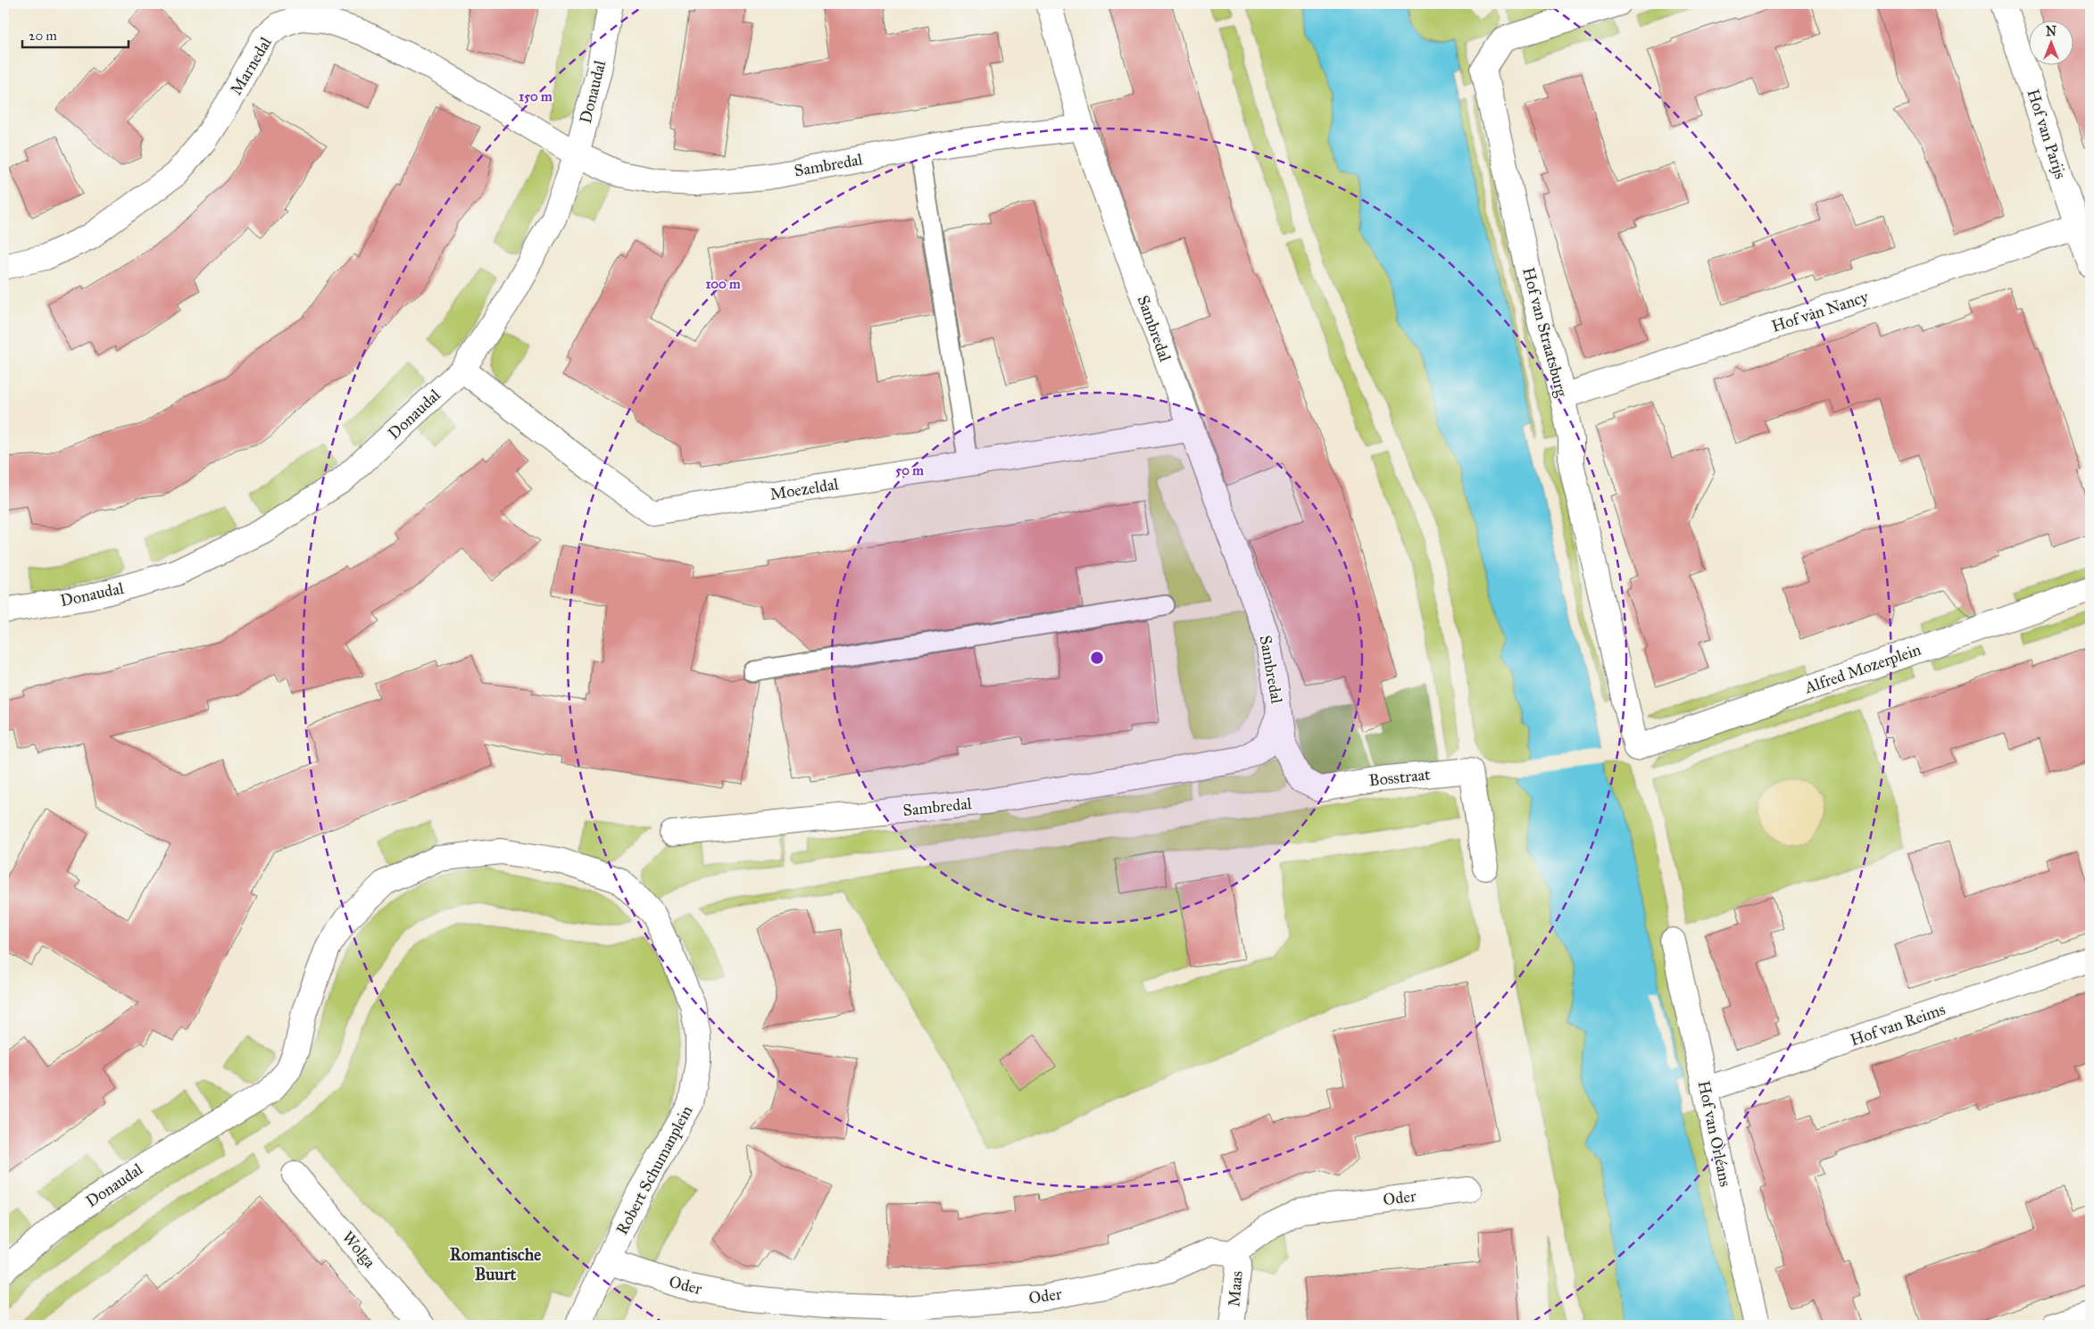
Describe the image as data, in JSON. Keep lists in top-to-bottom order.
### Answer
{
  "streets": {
    "street": [
      "Marnedal",
      "Donaudal",
      "Hof van Parijs",
      "Sambredal",
      "Hof van Nancy",
      "Hof van Straatsburg",
      "Moezeldal",
      "Alfred Mozerplein",
      "Bosstraat",
      "Hof van Reims",
      "Hof van Orléans",
      "Robert Schumanplein",
      "Oder",
      "Wolga",
      "Maas"
    ]
  },
  "crossings": [
    ["Marnedal", "Donaudal"],
    ["Marnedal", "Sambredal"],
    ["Donaudal", "Sambredal"],
    ["Donaudal", "Moezeldal"],
    ["Donaudal", "Robert Schumanplein"],
    ["Hof van Parijs", "Hof van Nancy"],
    ["Sambredal", "Moezeldal"],
    ["Sambredal", "Bosstraat"],
    ["Hof van Nancy", "Hof van Straatsburg"],
    ["Hof van Straatsburg", "Alfred Mozerplein"],
    ["Hof van Reims", "Hof van Orléans"],
    ["Robert Schumanplein", "Oder"],
    ["Oder", "Maas"]
  ],
  "districts": ["Romantische Buurt"],
  "scale_bar": "20 m",
  "north": "top",
  "rings": ["150 m", "100 m", "50 m"]
}
